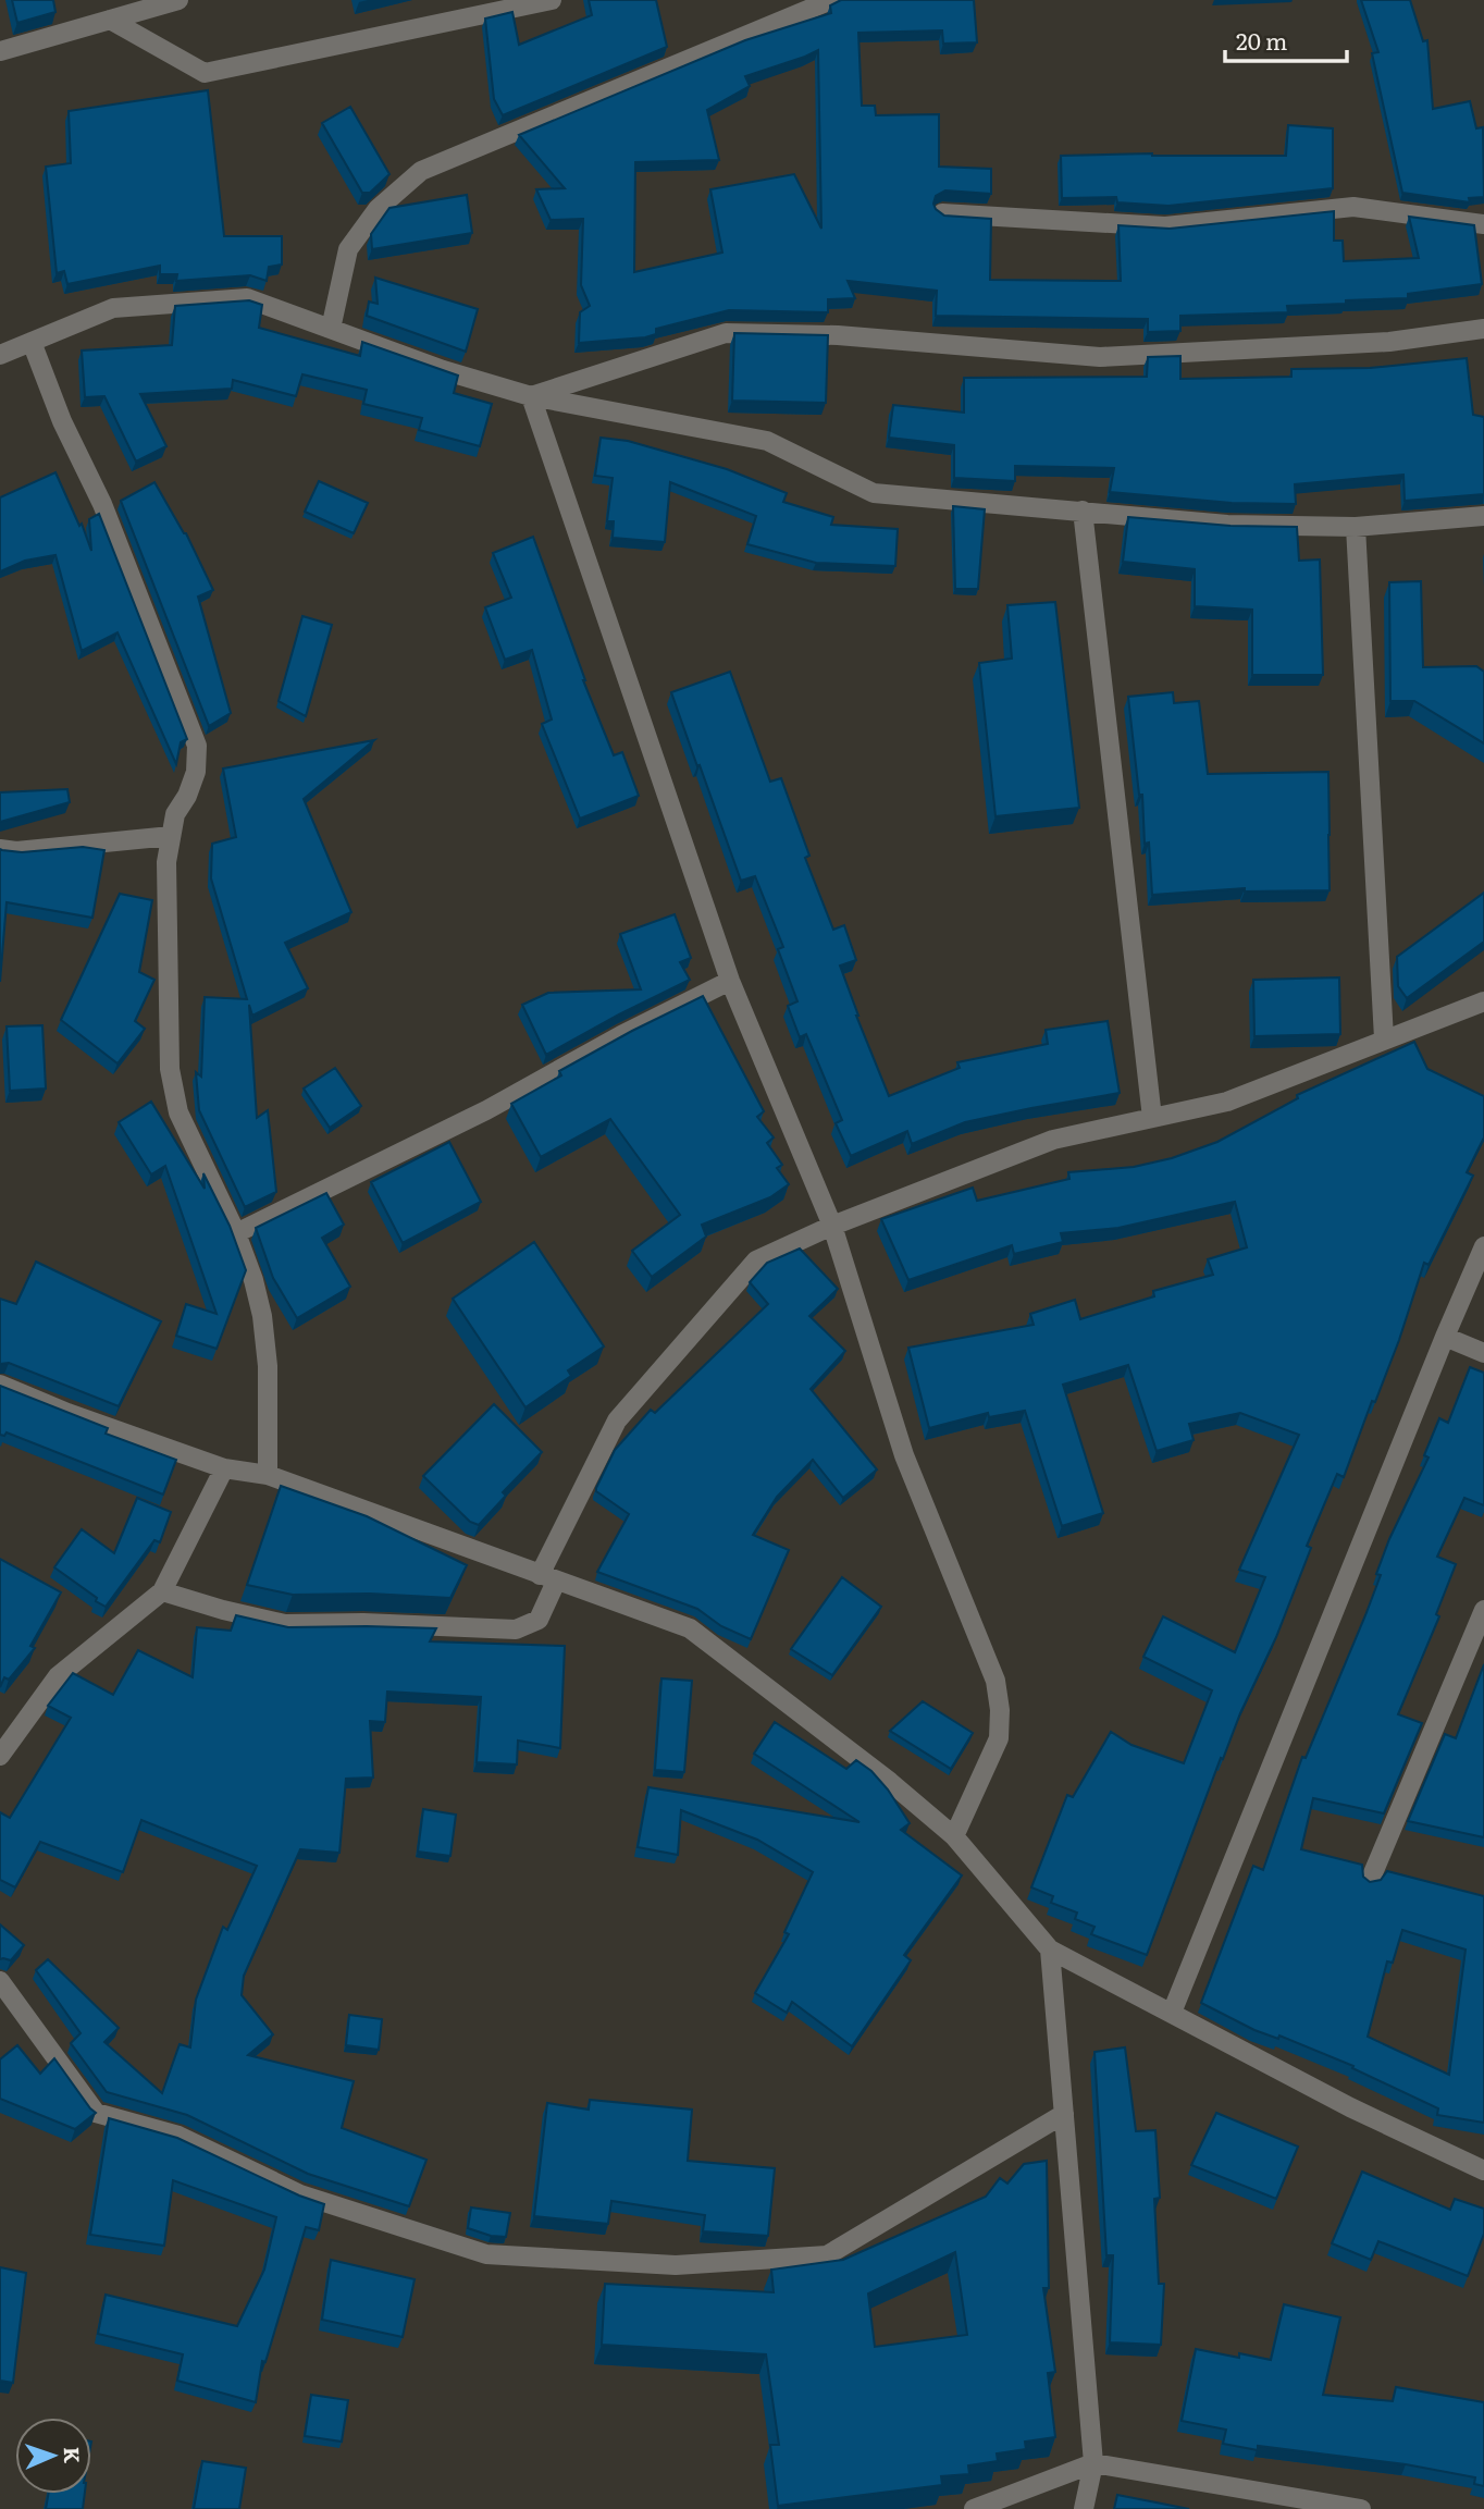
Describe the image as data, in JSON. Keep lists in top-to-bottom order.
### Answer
{
  "scale_bar": "20 m",
  "north": "right"
}
